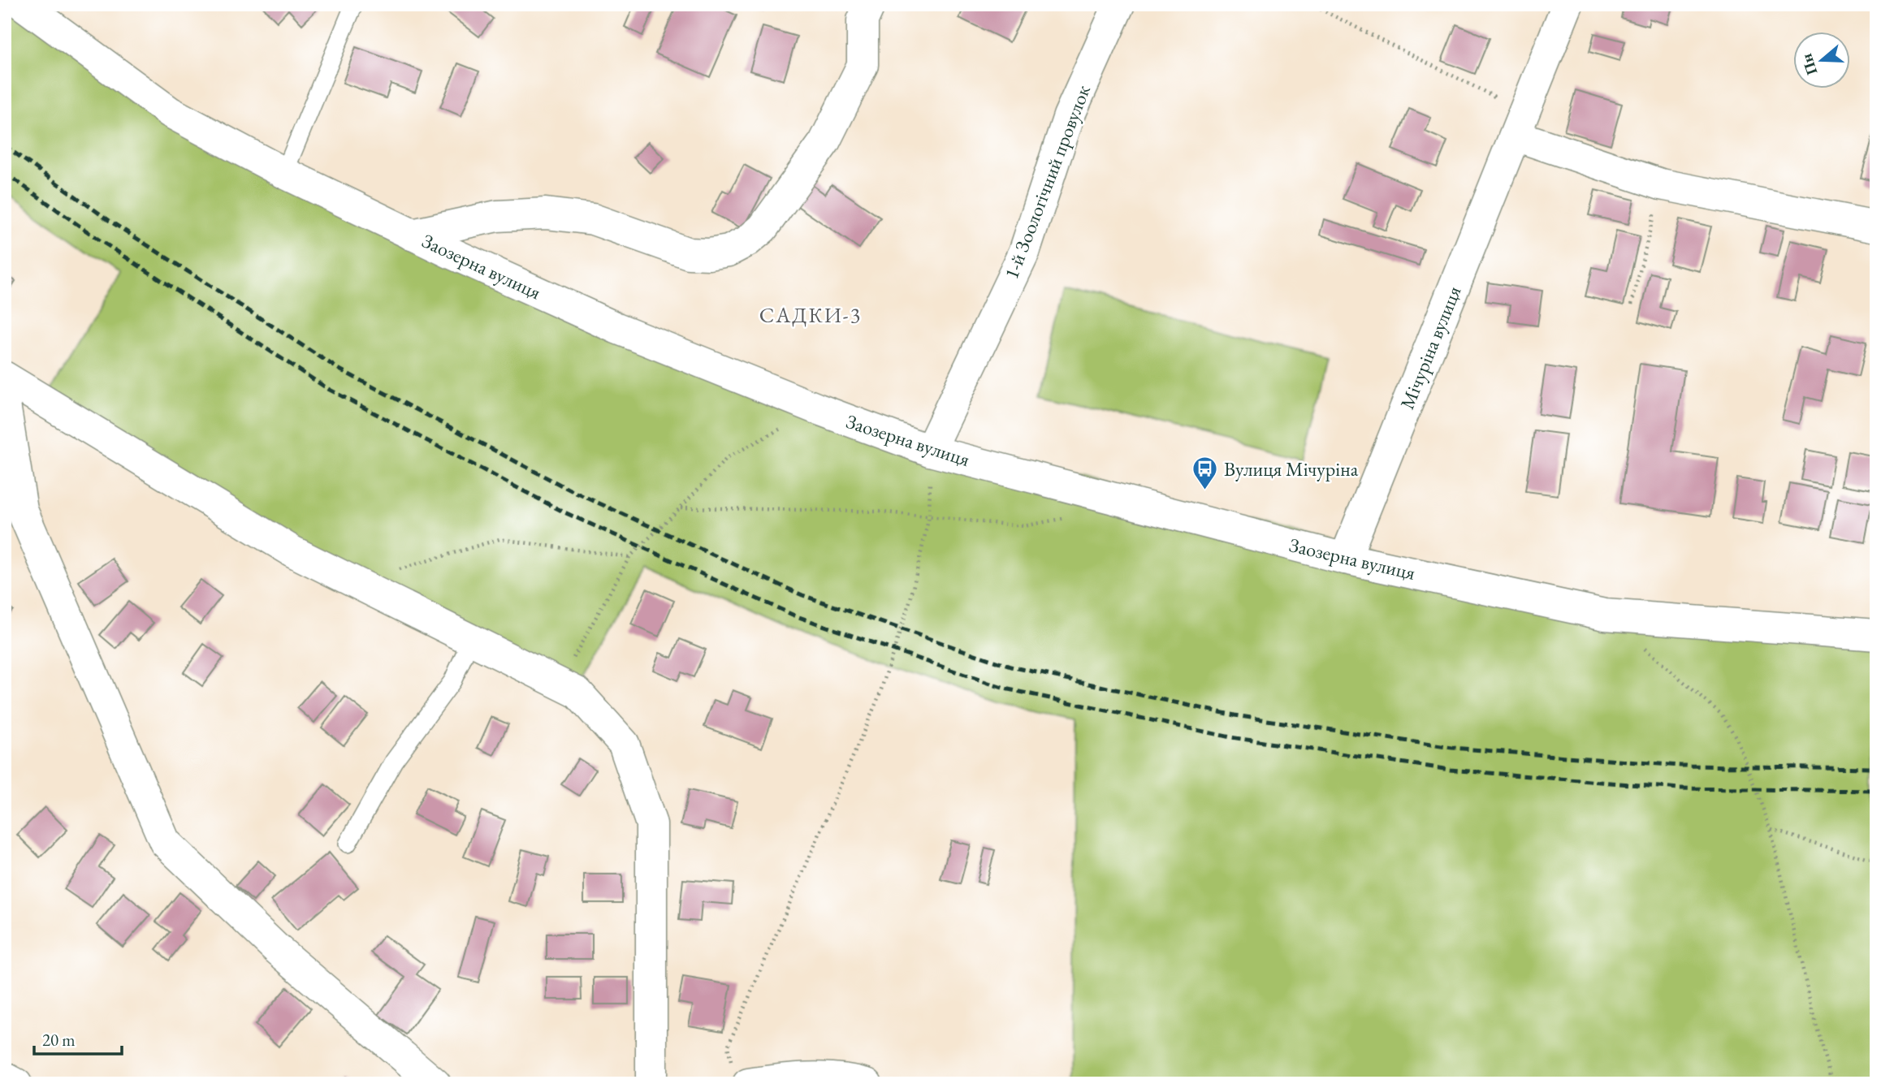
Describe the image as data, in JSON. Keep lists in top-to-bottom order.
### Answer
{
  "streets": {
    "street": ["1-й Зоологічний провулок", "Заозерна вулиця", "Мічуріна вулиця"]
  },
  "crossings": [
    ["1-й Зоологічний провулок", "Заозерна вулиця"],
    ["Заозерна вулиця", "Мічуріна вулиця"]
  ],
  "districts": ["САДКИ-3"],
  "places": {
    "bus stop": ["Вулиця Мічуріна"]
  },
  "scale_bar": "20 m",
  "north": "left"
}
